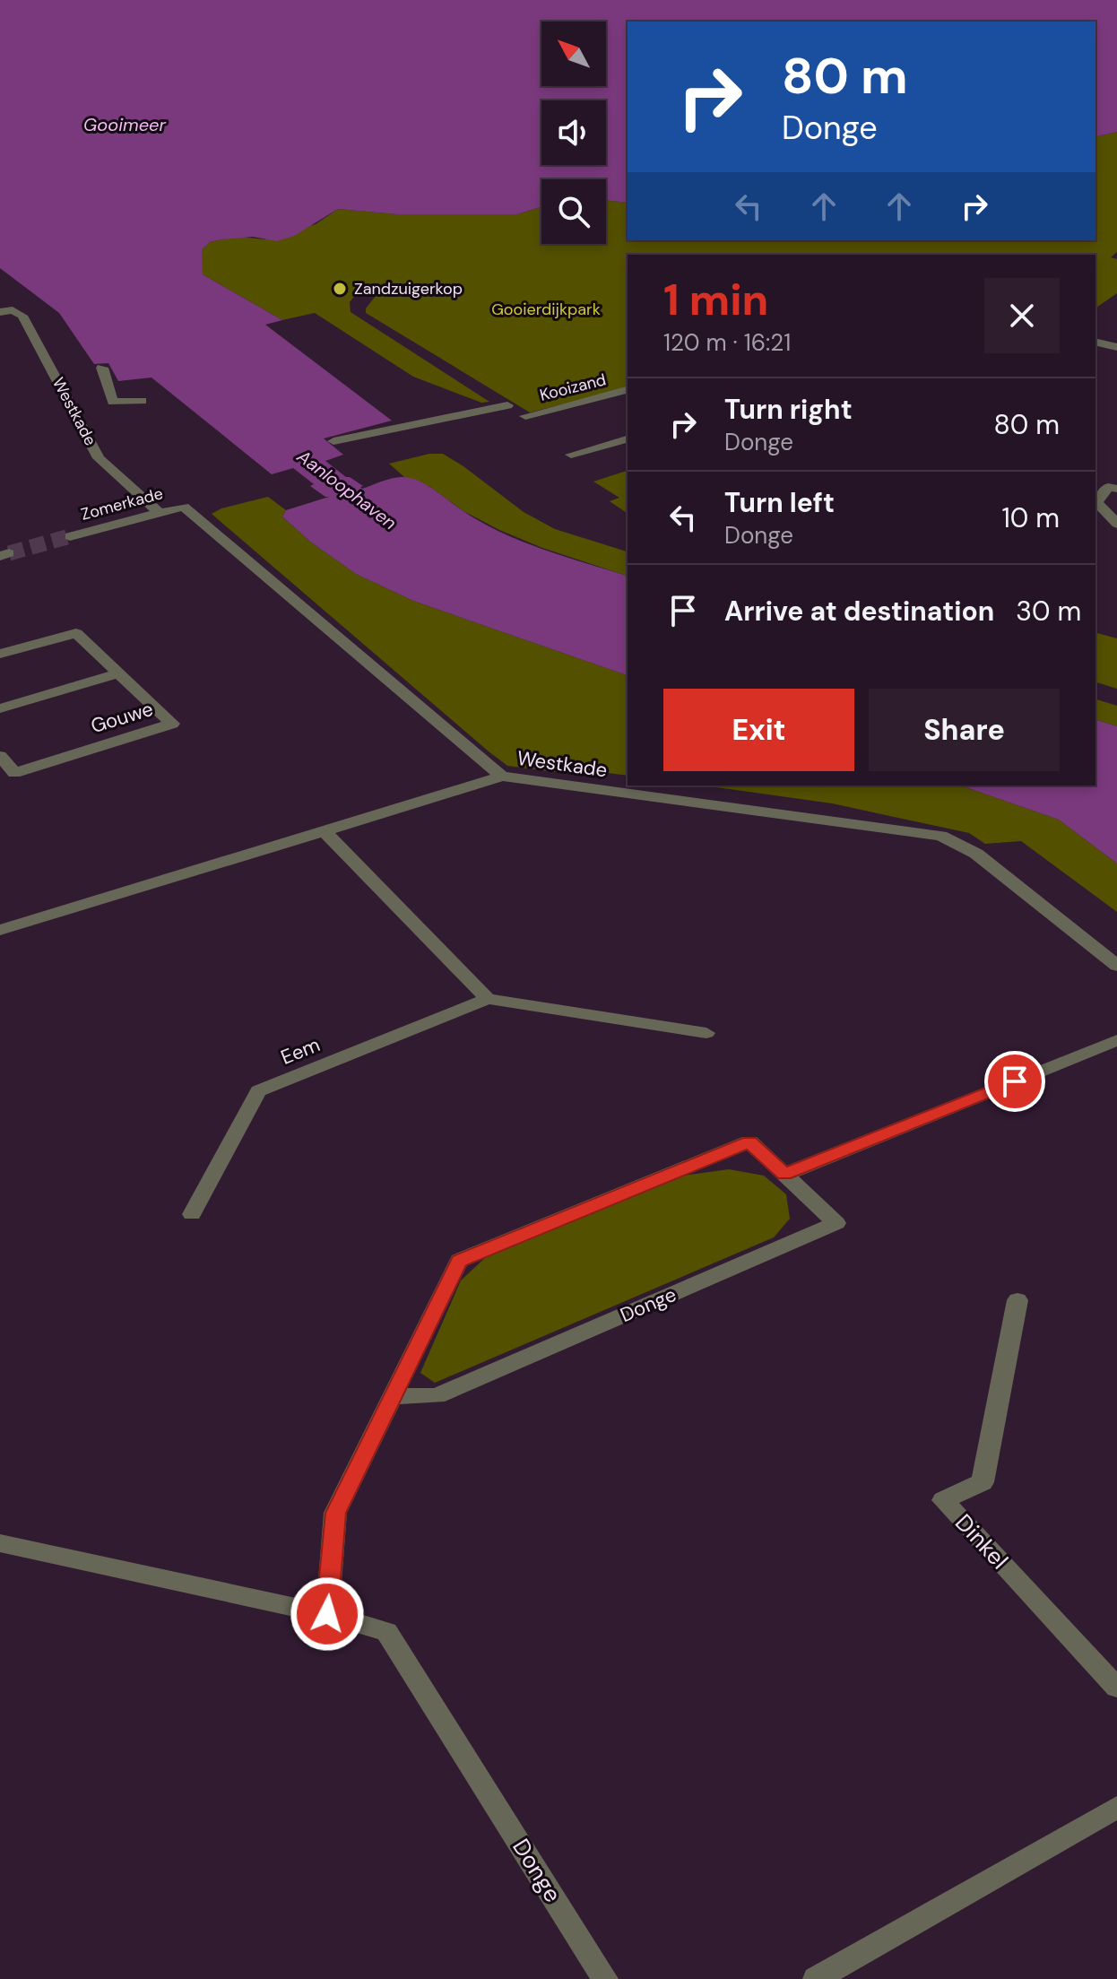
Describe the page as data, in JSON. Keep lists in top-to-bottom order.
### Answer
{
  "streets": {
    "street": [
      "Kooizand",
      "Westkade",
      "Zomerkade",
      "Gouwe",
      "Eem",
      "Donge",
      "Dinkel"
    ]
  },
  "crossings": [
    ["Westkade", "Zomerkade"]
  ],
  "water": ["Gooimeer", "Aanloophaven"],
  "parks": ["Gooierdijkpark"],
  "places": ["Zandzuigerkop"],
  "north": "top left",
  "page": {
    "turn": ["80 m", "Donge"],
    "heading": ["1 min", "120 m · 16:21"],
    "list": [
      {
        "name": "Turn right",
        "note": "Donge",
        "value": "80 m"
      },
      {
        "name": "Turn left",
        "note": "Donge",
        "value": "10 m"
      },
      {
        "name": "Arrive at destination",
        "value": "30 m"
      }
    ],
    "buttons": ["Exit", "Share"]
  }
}
